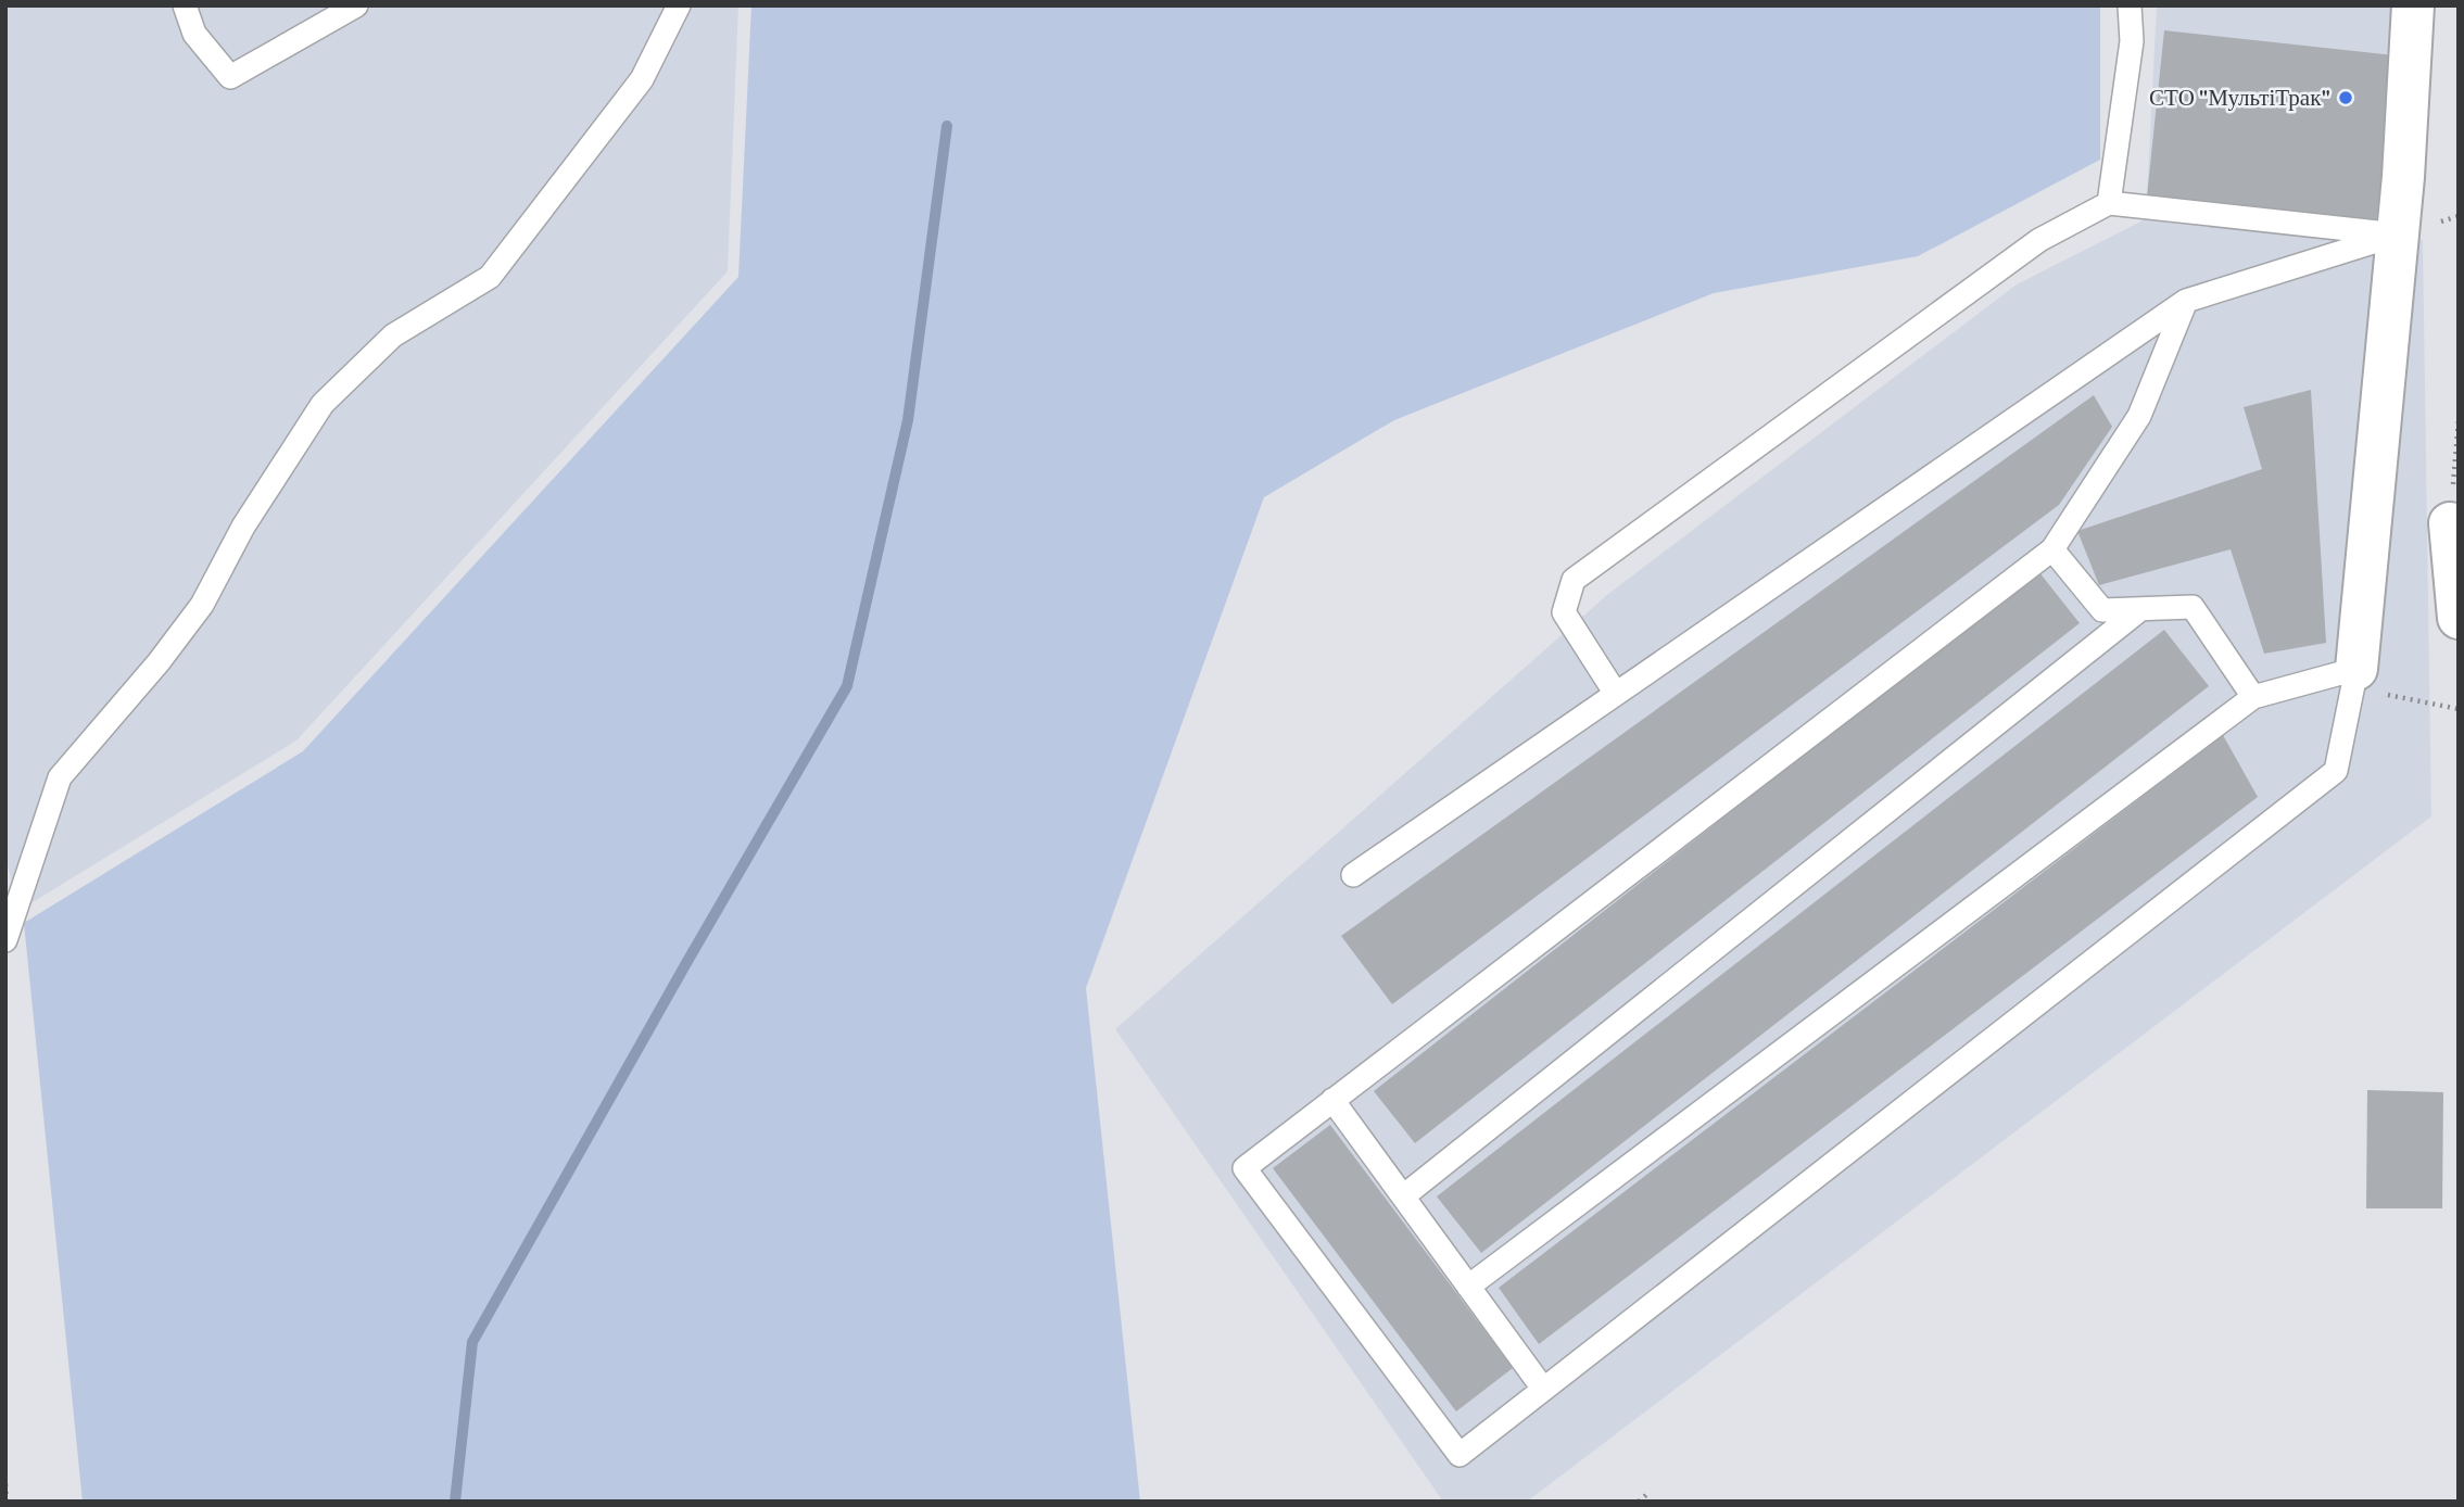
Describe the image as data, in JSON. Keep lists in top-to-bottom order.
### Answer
{
  "places": ["СТО \"МультіТрак\""]
}
